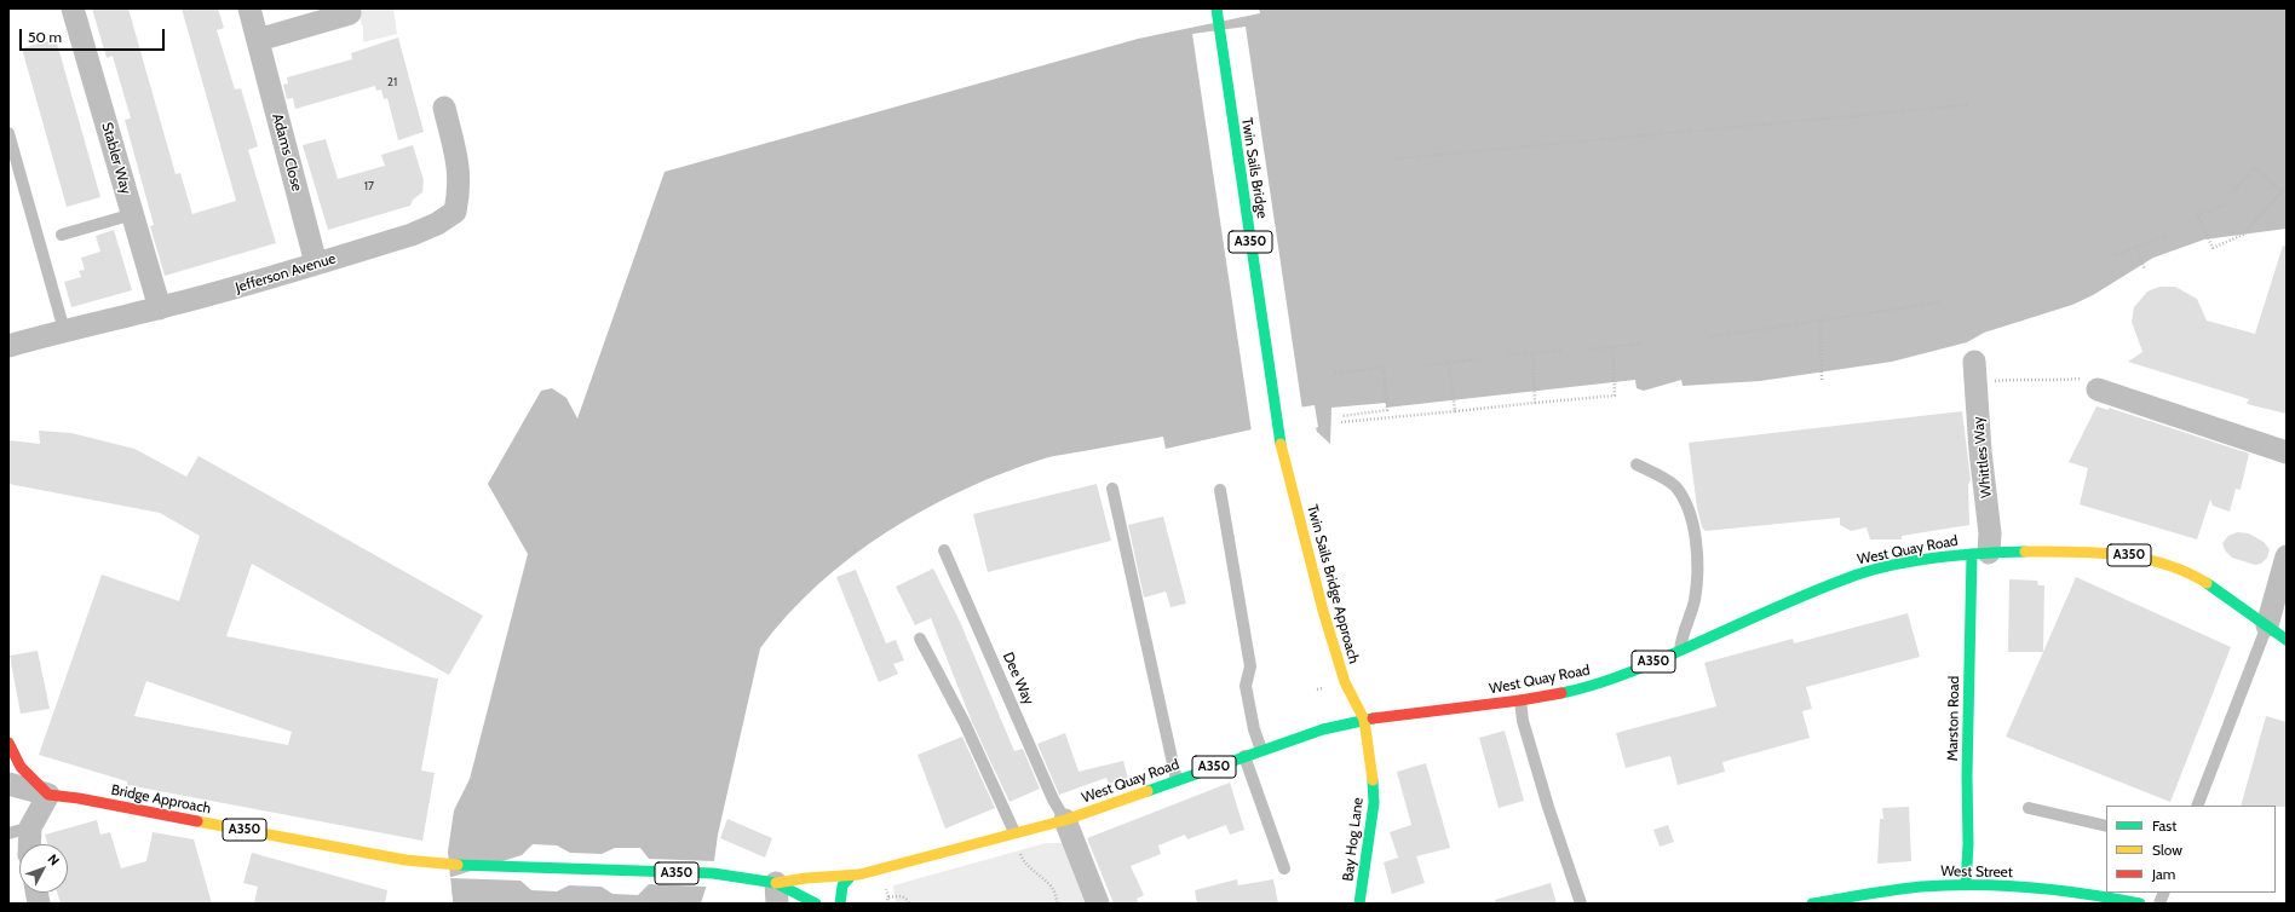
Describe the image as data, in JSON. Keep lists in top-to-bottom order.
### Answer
{
  "streets": {
    "main road": [
      "Twin Sails Bridge",
      "A350",
      "West Quay Road",
      "Twin Sails Bridge Approach",
      "Marston Road",
      "Bridge Approach",
      "Bay Hog Lane",
      "West Street"
    ],
    "street": [
      "Adams Close",
      "Stabler Way",
      "Jefferson Avenue",
      "Whittles Way"
    ],
    "lane": ["Dee Way"]
  },
  "crossings": [
    ["Adams Close", "Jefferson Avenue"],
    ["Stabler Way", "Jefferson Avenue"],
    ["Twin Sails Bridge", "Twin Sails Bridge Approach"],
    ["A350", "West Quay Road"],
    ["A350", "Bridge Approach"],
    ["Whittles Way", "West Quay Road"],
    ["Whittles Way", "Marston Road"],
    ["West Quay Road", "Twin Sails Bridge Approach"],
    ["West Quay Road", "Dee Way"],
    ["West Quay Road", "Marston Road"],
    ["West Quay Road", "Bridge Approach"],
    ["West Quay Road", "Bay Hog Lane"],
    ["Twin Sails Bridge Approach", "Bay Hog Lane"],
    ["Marston Road", "West Street"]
  ],
  "house_numbers": ["21", "17"],
  "legend": ["Fast", "Slow", "Jam"],
  "scale_bar": "50 m",
  "north": "top right"
}
